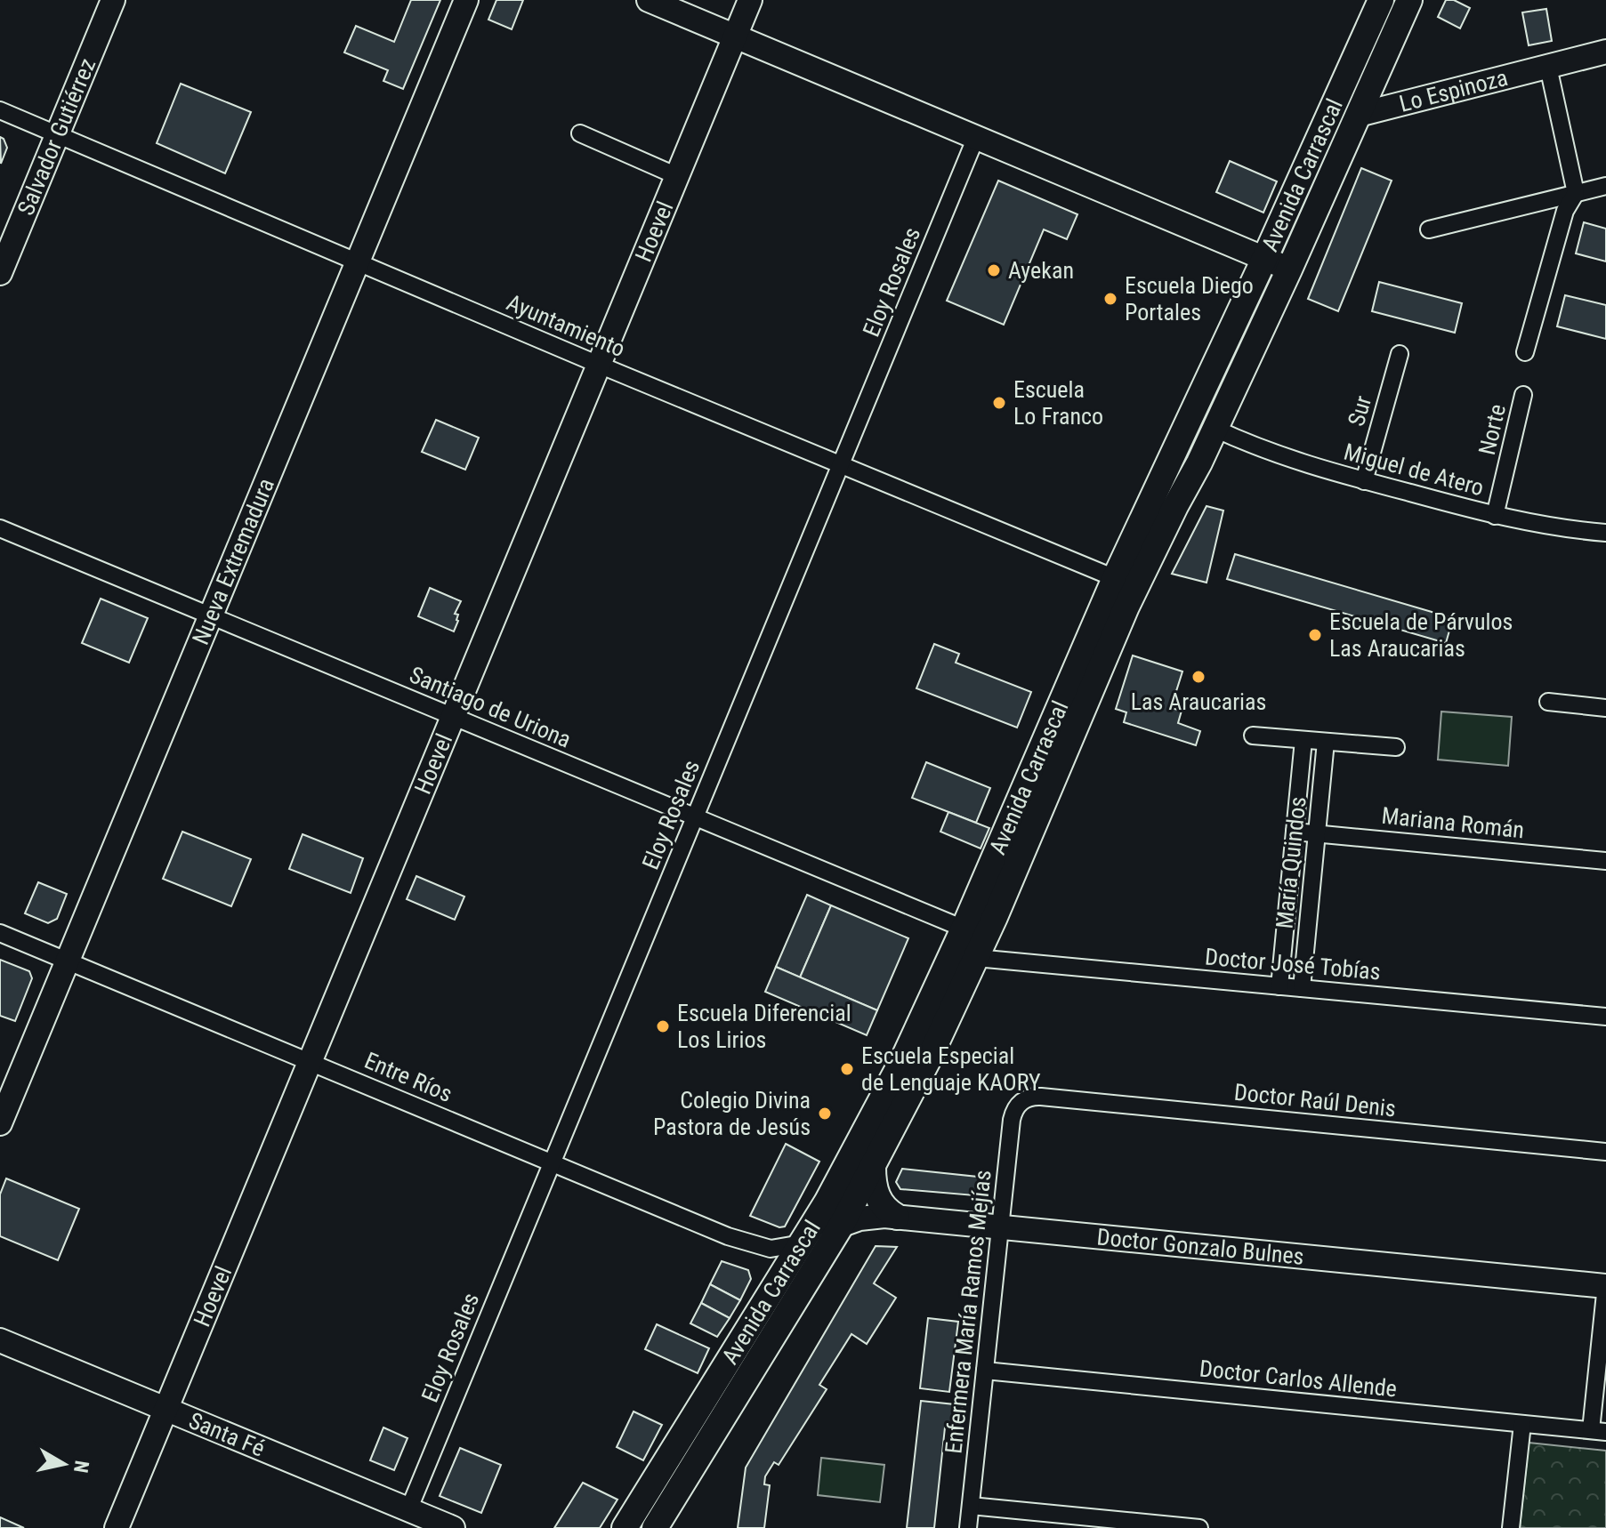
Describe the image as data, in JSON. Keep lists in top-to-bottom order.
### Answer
{
  "streets": {
    "main road": ["Avenida Carrascal"],
    "street": [
      "Lo Espinoza",
      "Salvador Gutiérrez",
      "Hoevel",
      "Eloy Rosales",
      "Ayuntamiento",
      "Sur",
      "Norte",
      "Miguel de Atero",
      "Nueva Extremadura",
      "Santiago de Uriona",
      "Mariana Román",
      "María Quindos",
      "Doctor José Tobías",
      "Entre Ríos",
      "Doctor Raúl Denis",
      "Doctor Gonzalo Bulnes",
      "Enfermera María Ramos Mejías",
      "Doctor Carlos Allende",
      "Santa Fé"
    ]
  },
  "crossings": [
    ["Lo Espinoza", "Avenida Carrascal"],
    ["Salvador Gutiérrez", "Ayuntamiento"],
    ["Avenida Carrascal", "Ayuntamiento"],
    ["Avenida Carrascal", "Miguel de Atero"],
    ["Avenida Carrascal", "Santiago de Uriona"],
    ["Avenida Carrascal", "Doctor José Tobías"],
    ["Avenida Carrascal", "Entre Ríos"],
    ["Avenida Carrascal", "Doctor Gonzalo Bulnes"],
    ["Hoevel", "Ayuntamiento"],
    ["Hoevel", "Santiago de Uriona"],
    ["Hoevel", "Entre Ríos"],
    ["Hoevel", "Santa Fé"],
    ["Eloy Rosales", "Ayuntamiento"],
    ["Eloy Rosales", "Santiago de Uriona"],
    ["Eloy Rosales", "Entre Ríos"],
    ["Eloy Rosales", "Santa Fé"],
    ["Ayuntamiento", "Nueva Extremadura"],
    ["Sur", "Miguel de Atero"],
    ["Norte", "Miguel de Atero"],
    ["Nueva Extremadura", "Santiago de Uriona"],
    ["Nueva Extremadura", "Entre Ríos"],
    ["Mariana Román", "María Quindos"],
    ["María Quindos", "Doctor José Tobías"],
    ["Entre Ríos", "Doctor Gonzalo Bulnes"],
    ["Doctor Raúl Denis", "Enfermera María Ramos Mejías"],
    ["Doctor Gonzalo Bulnes", "Enfermera María Ramos Mejías"],
    ["Enfermera María Ramos Mejías", "Doctor Carlos Allende"]
  ],
  "places": [
    "Ayekan",
    "Escuela Diego Portales",
    "Escuela Lo Franco",
    "Escuela de Párvulos Las Araucarias",
    "Las Araucarias",
    "Escuela Diferencial Los Lirios",
    "Escuela Especial de Lenguaje KAORY",
    "Colegio Divina Pastora de Jesús"
  ],
  "north": "right"
}
